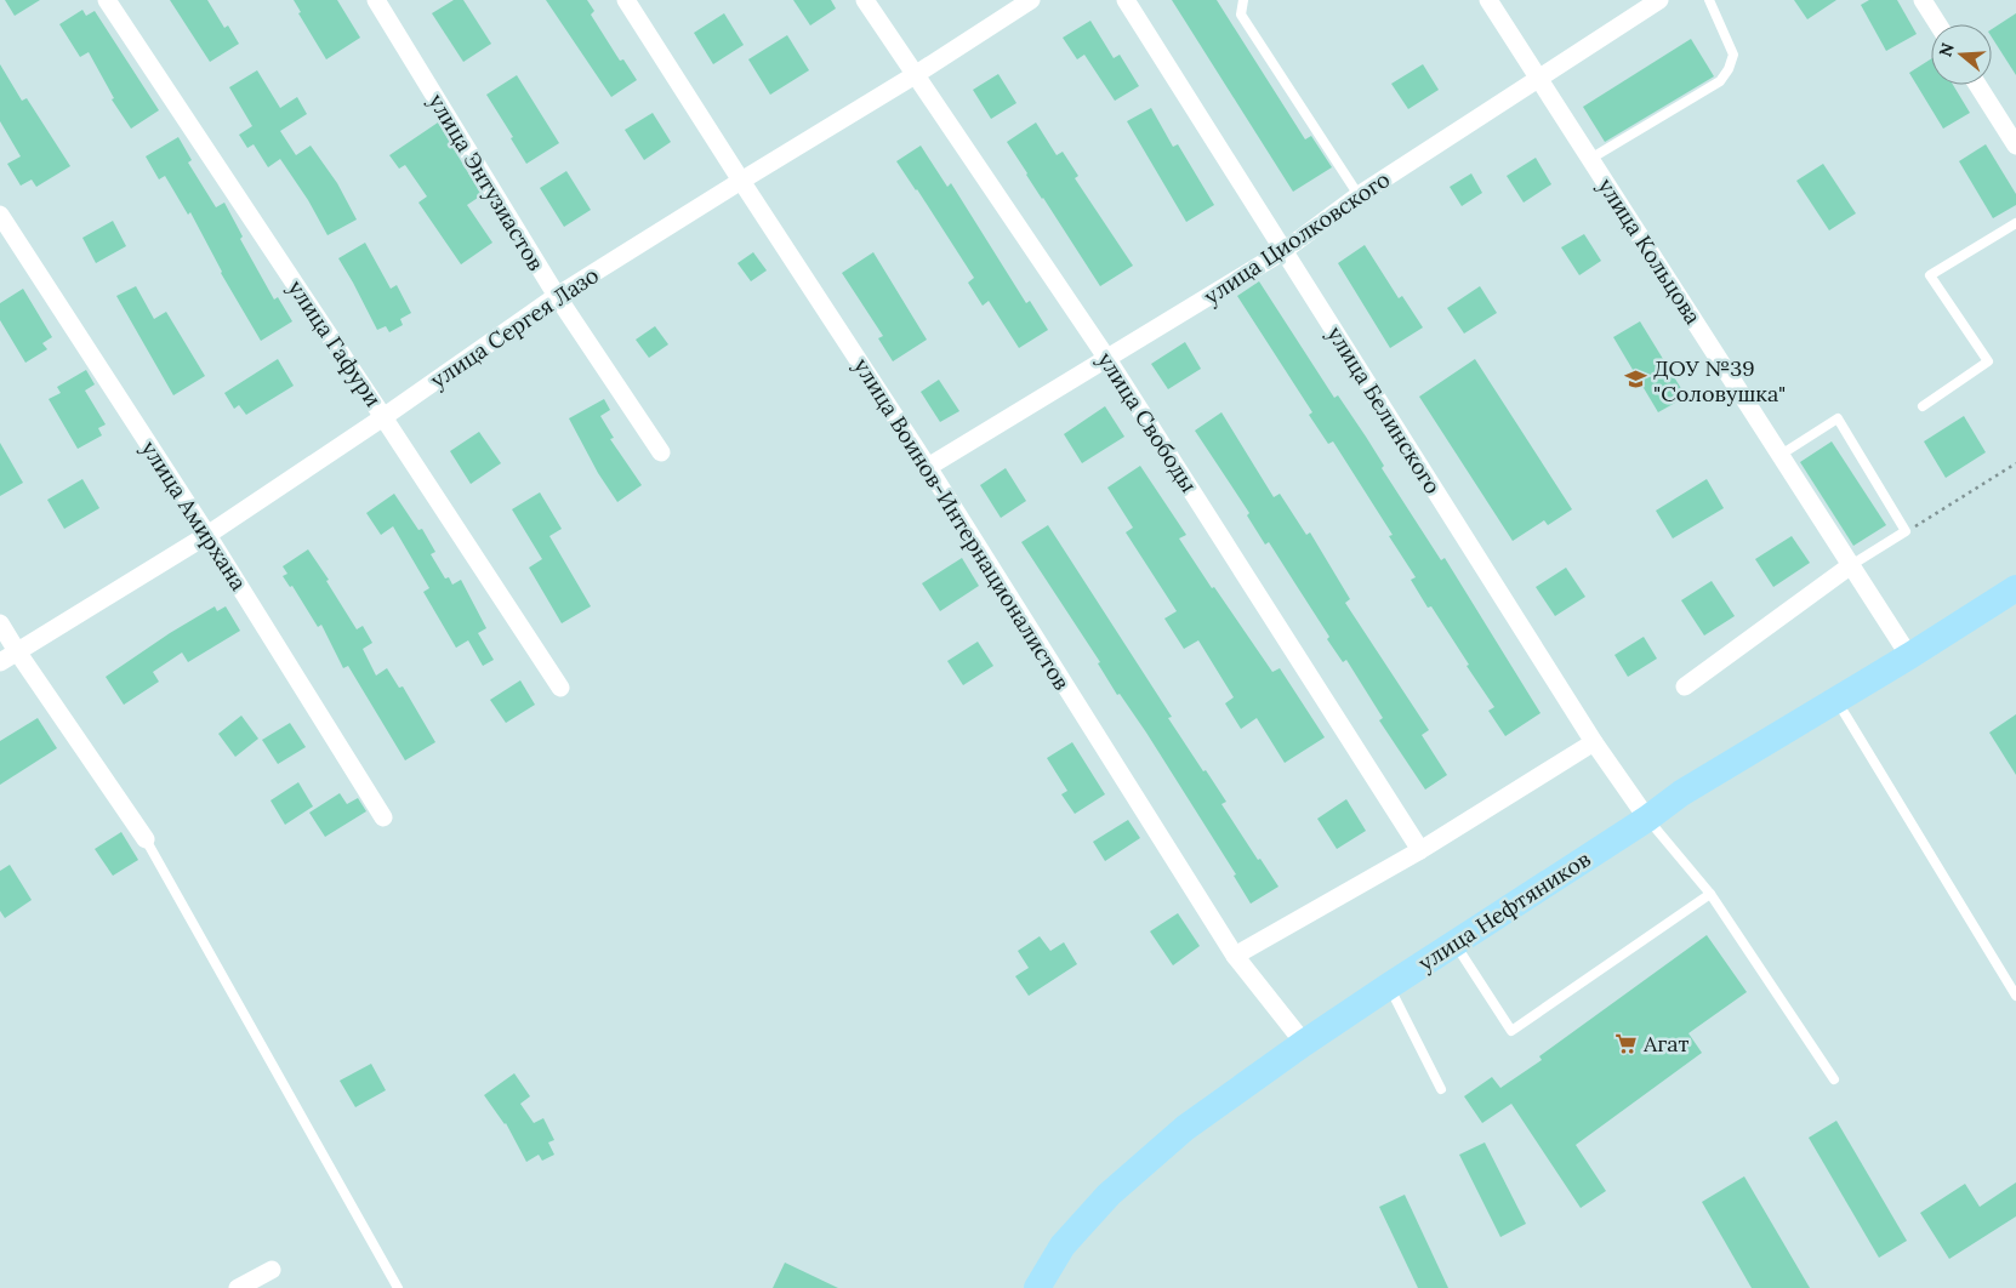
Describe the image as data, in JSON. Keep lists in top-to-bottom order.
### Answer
{
  "streets": {
    "main road": ["улица Нефтяников"],
    "street": [
      "улица Энтузиастов",
      "улица Циолковского",
      "улица Кольцова",
      "улица Сергея Лазо",
      "улица Гафури",
      "улица Белинского",
      "улица Свободы",
      "улица Амирхана",
      "улица Воинов-Интернационалистов"
    ]
  },
  "crossings": [
    ["улица Энтузиастов", "улица Сергея Лазо"],
    ["улица Циолковского", "улица Кольцова"],
    ["улица Циолковского", "улица Белинского"],
    ["улица Циолковского", "улица Свободы"],
    ["улица Циолковского", "улица Воинов-Интернационалистов"],
    ["улица Кольцова", "улица Нефтяников"],
    ["улица Сергея Лазо", "улица Гафури"],
    ["улица Сергея Лазо", "улица Свободы"],
    ["улица Сергея Лазо", "улица Амирхана"],
    ["улица Сергея Лазо", "улица Воинов-Интернационалистов"],
    ["улица Белинского", "улица Нефтяников"],
    ["улица Воинов-Интернационалистов", "улица Нефтяников"]
  ],
  "places": {
    "school or university": ["ДОУ №39 \"Соловушка\""],
    "supermarket": ["Агат"]
  },
  "north": "left"
}
